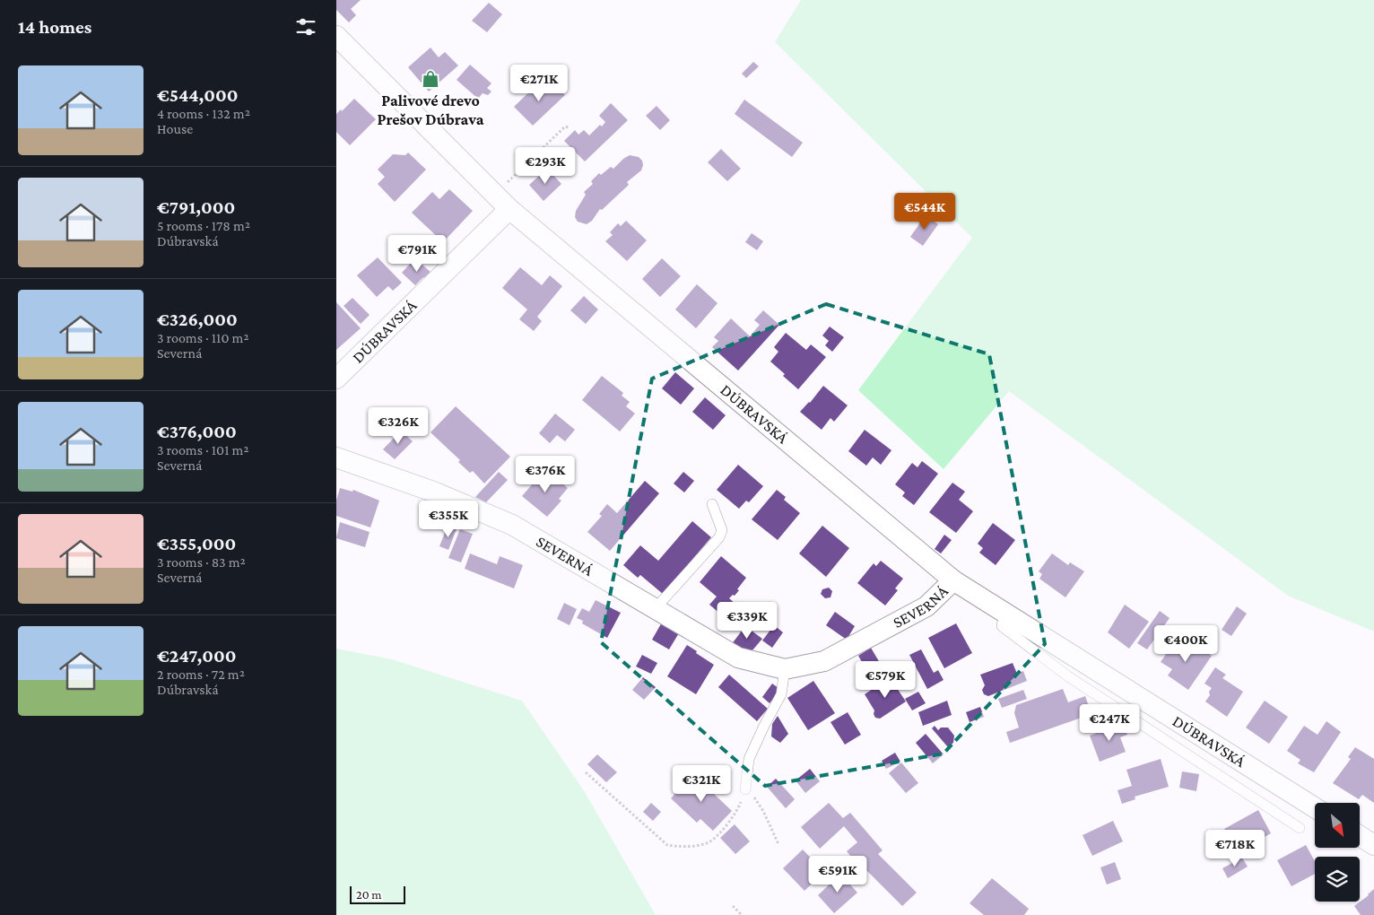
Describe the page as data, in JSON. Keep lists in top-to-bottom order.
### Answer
{
  "streets": {
    "street": ["DÚBRAVSKÁ", "SEVERNÁ"]
  },
  "crossings": [
    ["DÚBRAVSKÁ", "SEVERNÁ"]
  ],
  "places": {
    "shop": ["Palivové drevo Prešov Dúbrava"]
  },
  "scale_bar": "20 m",
  "north": "bottom right",
  "page": {
    "heading": "14 homes",
    "list": [
      {
        "name": "€544,000",
        "note": "4 rooms · 132 m² · House"
      },
      {
        "name": "€791,000",
        "note": "5 rooms · 178 m² · Dúbravská"
      },
      {
        "name": "€326,000",
        "note": "3 rooms · 110 m² · Severná"
      },
      {
        "name": "€376,000",
        "note": "3 rooms · 101 m² · Severná"
      },
      {
        "name": "€355,000",
        "note": "3 rooms · 83 m² · Severná"
      },
      {
        "name": "€247,000",
        "note": "2 rooms · 72 m² · Dúbravská"
      }
    ],
    "price": [
      "€271K",
      "€293K",
      "€544K",
      "€791K",
      "€326K",
      "€376K",
      "€355K",
      "€339K",
      "€400K",
      "€579K",
      "€247K",
      "€321K",
      "€718K",
      "€591K"
    ],
    "scale": "20 m"
  }
}
